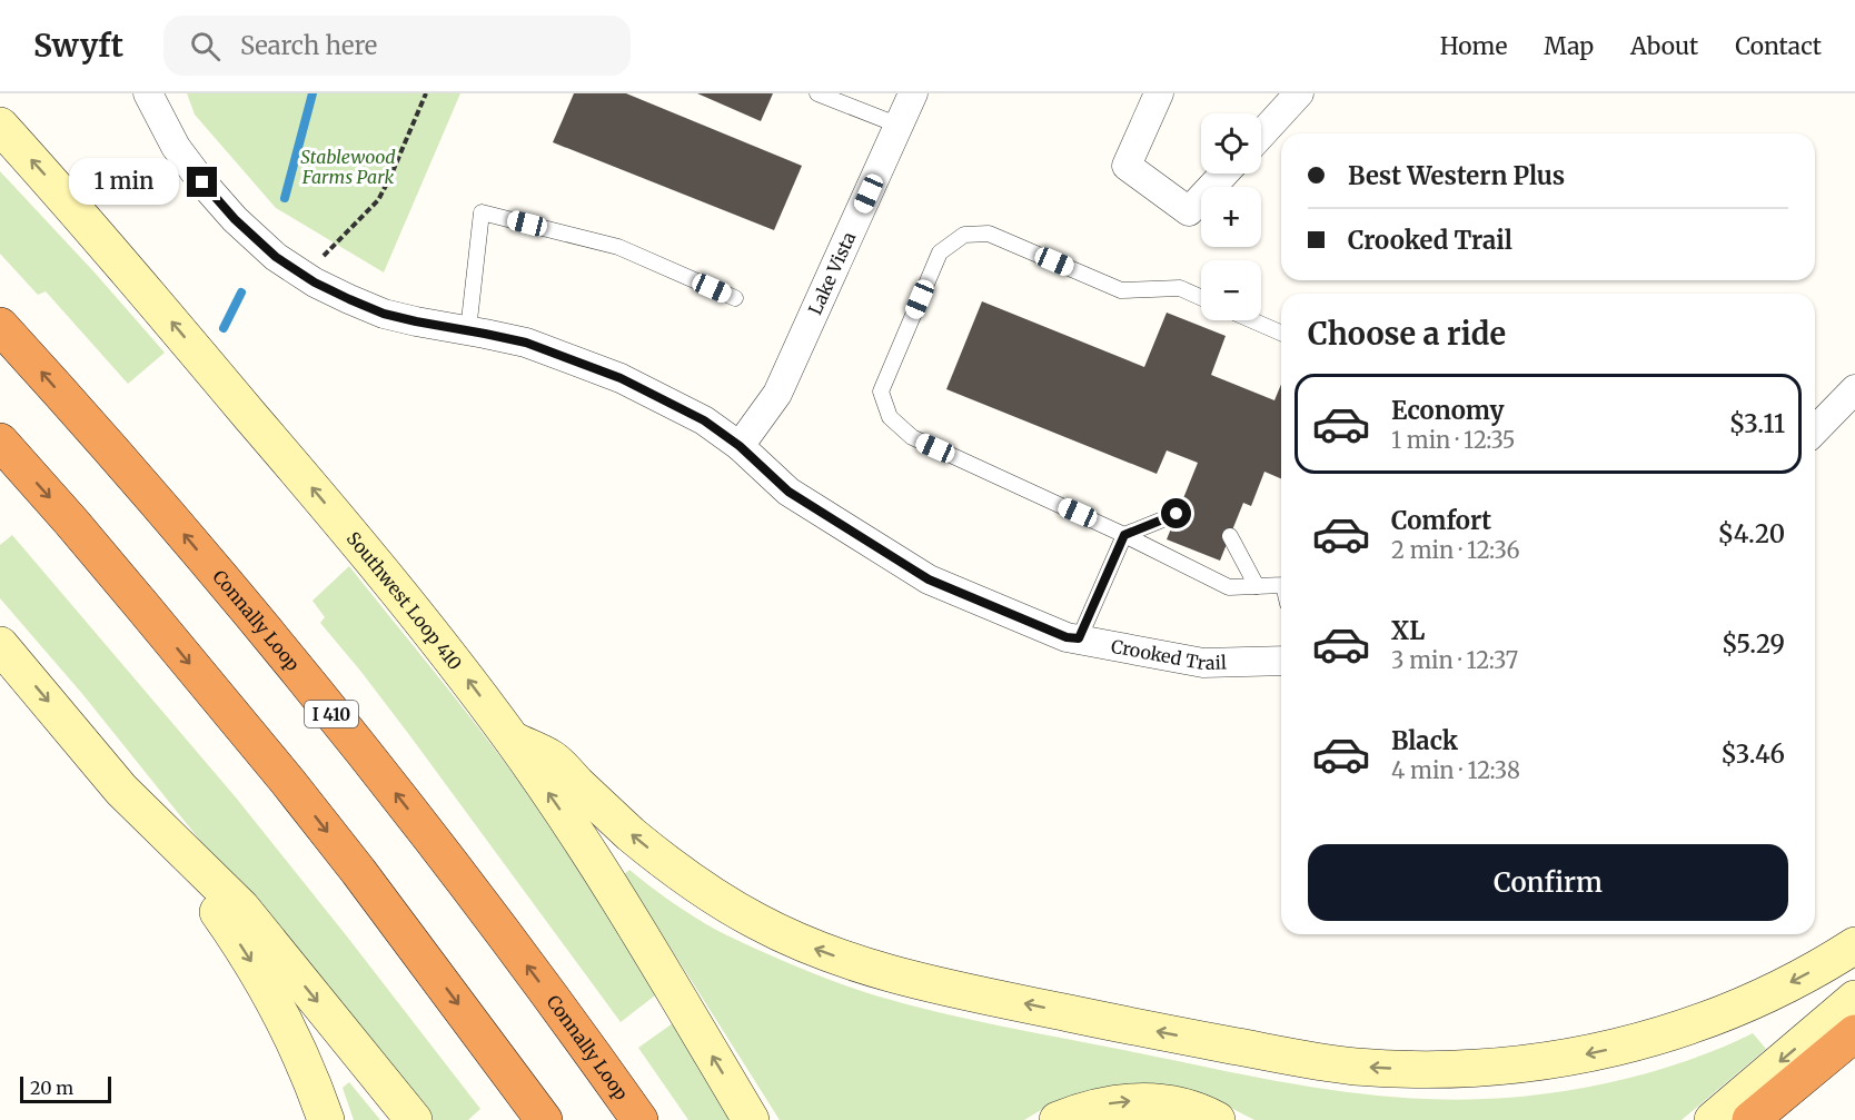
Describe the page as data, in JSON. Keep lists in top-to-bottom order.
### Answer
{
  "streets": {
    "highway": ["Connally Loop", "I 410"],
    "main road": ["Southwest Loop 410"],
    "street": ["Lake Vista", "Crooked Trail"]
  },
  "crossings": [
    ["Lake Vista", "Crooked Trail"]
  ],
  "one_way": ["Southwest Loop 410"],
  "parks": ["Stablewood Farms Park"],
  "scale_bar": "20 m",
  "page": {
    "header": "Swyft",
    "search": "Search here",
    "nav": [
      "Home",
      "Map",
      "About",
      "Contact"
    ],
    "map_buttons": ["+", "−"],
    "banner": ["Best Western Plus", "Crooked Trail"],
    "bubble": "1 min",
    "heading": "Choose a ride",
    "list": [
      {
        "name": "Economy",
        "note": "1 min · 12:35",
        "value": "$3.11"
      },
      {
        "name": "Comfort",
        "note": "2 min · 12:36",
        "value": "$4.20"
      },
      {
        "name": "XL",
        "note": "3 min · 12:37",
        "value": "$5.29"
      },
      {
        "name": "Black",
        "note": "4 min · 12:38",
        "value": "$3.46"
      }
    ],
    "buttons": "Confirm",
    "scale": "20 m"
  }
}
